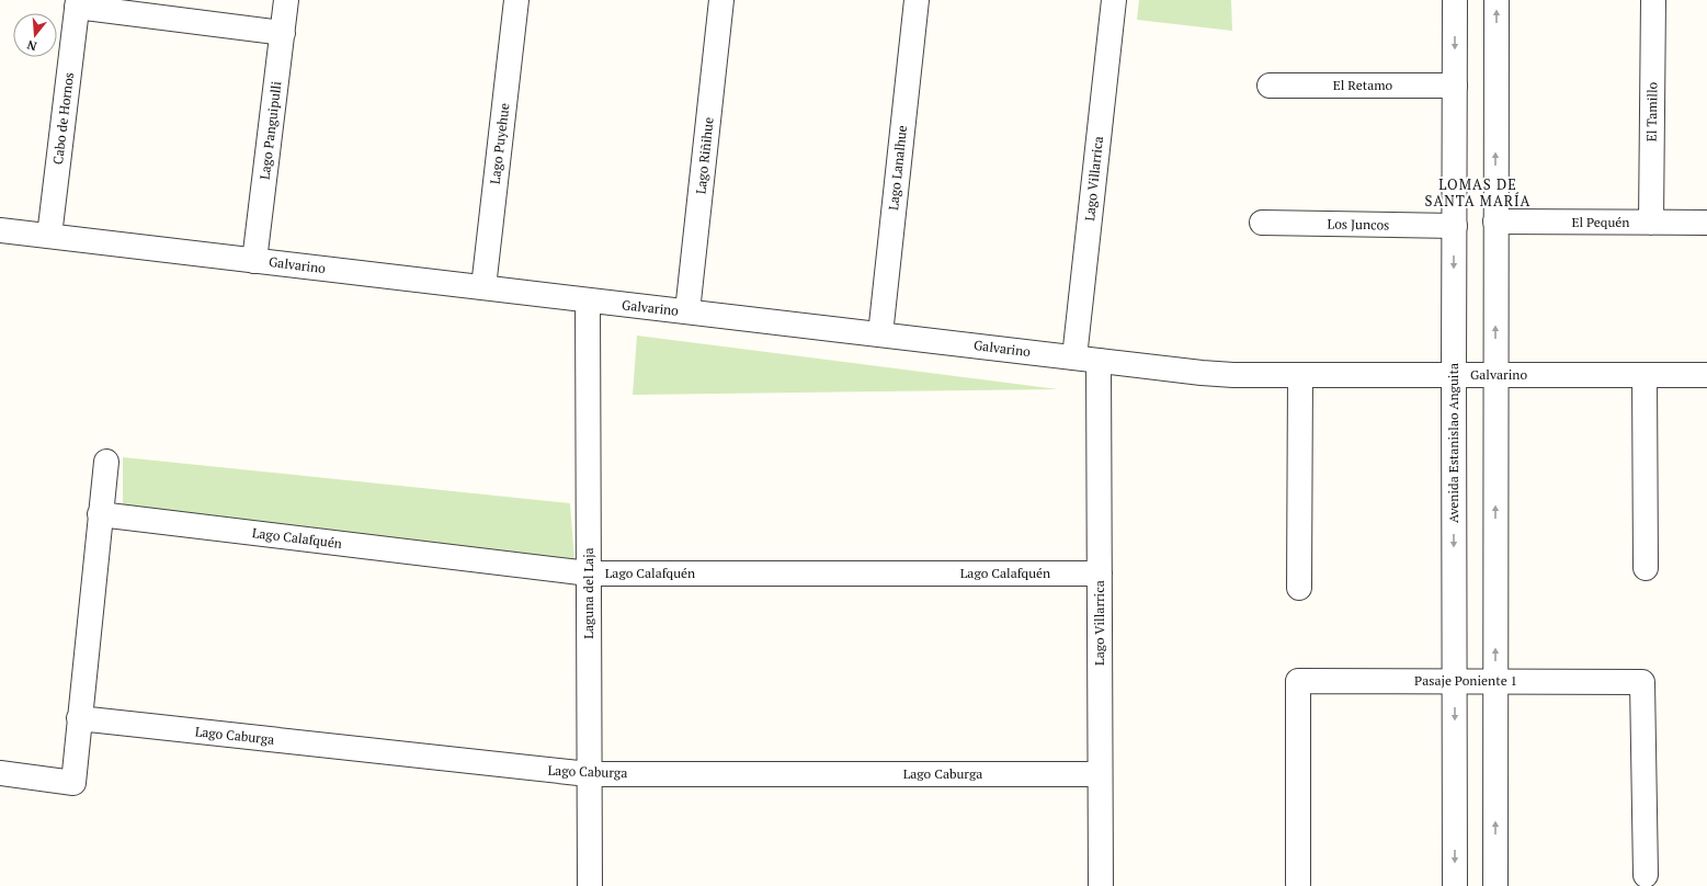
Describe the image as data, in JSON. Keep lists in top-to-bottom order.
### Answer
{
  "streets": {
    "street": [
      "El Retamo",
      "El Tamillo",
      "Cabo de Hornos",
      "Lago Panguipulli",
      "Lago Puyehue",
      "Lago Riñihue",
      "Lago Lanalhue",
      "Lago Villarrica",
      "El Pequén",
      "Los Juncos",
      "Galvarino",
      "Avenida Estanislao Anguita",
      "Lago Calafquén",
      "Laguna del Laja",
      "Pasaje Poniente 1",
      "Lago Caburga"
    ]
  },
  "crossings": [
    ["El Retamo", "Avenida Estanislao Anguita"],
    ["El Tamillo", "El Pequén"],
    ["Cabo de Hornos", "Galvarino"],
    ["Lago Panguipulli", "Galvarino"],
    ["Lago Puyehue", "Galvarino"],
    ["Lago Riñihue", "Galvarino"],
    ["Lago Lanalhue", "Galvarino"],
    ["Lago Villarrica", "Galvarino"],
    ["Lago Villarrica", "Lago Calafquén"],
    ["Lago Villarrica", "Lago Caburga"],
    ["Los Juncos", "Avenida Estanislao Anguita"],
    ["Galvarino", "Avenida Estanislao Anguita"],
    ["Galvarino", "Laguna del Laja"],
    ["Avenida Estanislao Anguita", "Pasaje Poniente 1"],
    ["Lago Calafquén", "Laguna del Laja"],
    ["Laguna del Laja", "Lago Caburga"]
  ],
  "districts": ["LOMAS DE SANTA MARÍA"],
  "north": "bottom"
}
